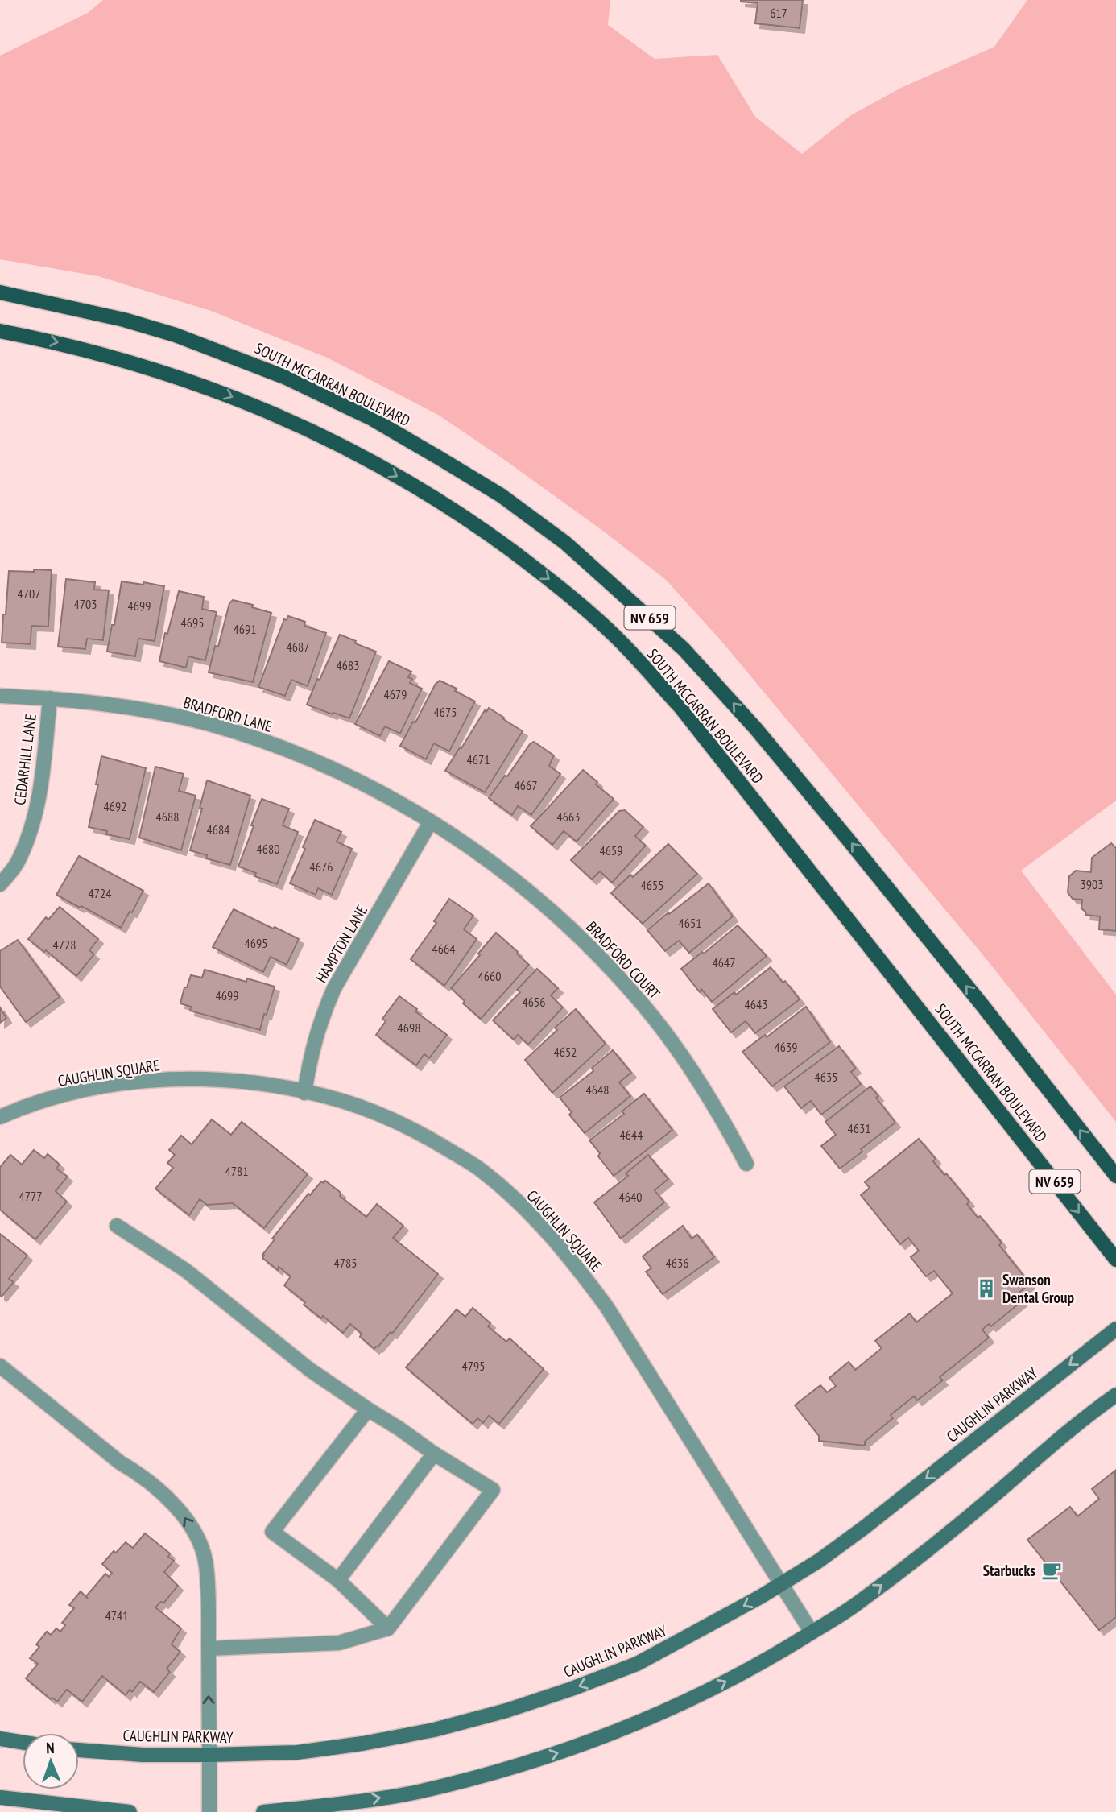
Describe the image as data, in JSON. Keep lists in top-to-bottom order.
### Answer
{
  "streets": {
    "main road": ["SOUTH MCCARRAN BOULEVARD", "NV 659"],
    "street": [
      "BRADFORD LANE",
      "CEDARHILL LANE",
      "HAMPTON LANE",
      "BRADFORD COURT",
      "CAUGHLIN SQUARE",
      "CAUGHLIN PARKWAY"
    ]
  },
  "crossings": [
    ["BRADFORD LANE", "CEDARHILL LANE"],
    ["BRADFORD LANE", "HAMPTON LANE"],
    ["BRADFORD LANE", "BRADFORD COURT"],
    ["HAMPTON LANE", "BRADFORD COURT"],
    ["HAMPTON LANE", "CAUGHLIN SQUARE"],
    ["CAUGHLIN SQUARE", "CAUGHLIN PARKWAY"]
  ],
  "places": {
    "building": ["Swanson Dental Group"],
    "cafe": ["Starbucks"]
  },
  "house_numbers": [
    "617",
    "4707",
    "4703",
    "4699",
    "4695",
    "4691",
    "4687",
    "4683",
    "4679",
    "4675",
    "4671",
    "4667",
    "4692",
    "4688",
    "4663",
    "4684",
    "4680",
    "4659",
    "4676",
    "3903",
    "4655",
    "4724",
    "4651",
    "4695",
    "4728",
    "4664",
    "4647",
    "4660",
    "4699",
    "4656",
    "4643",
    "4698",
    "4639",
    "4652",
    "4635",
    "4648",
    "4631",
    "4644",
    "4781",
    "4777",
    "4640",
    "4785",
    "4636",
    "4795",
    "4741"
  ],
  "north": "top"
}
